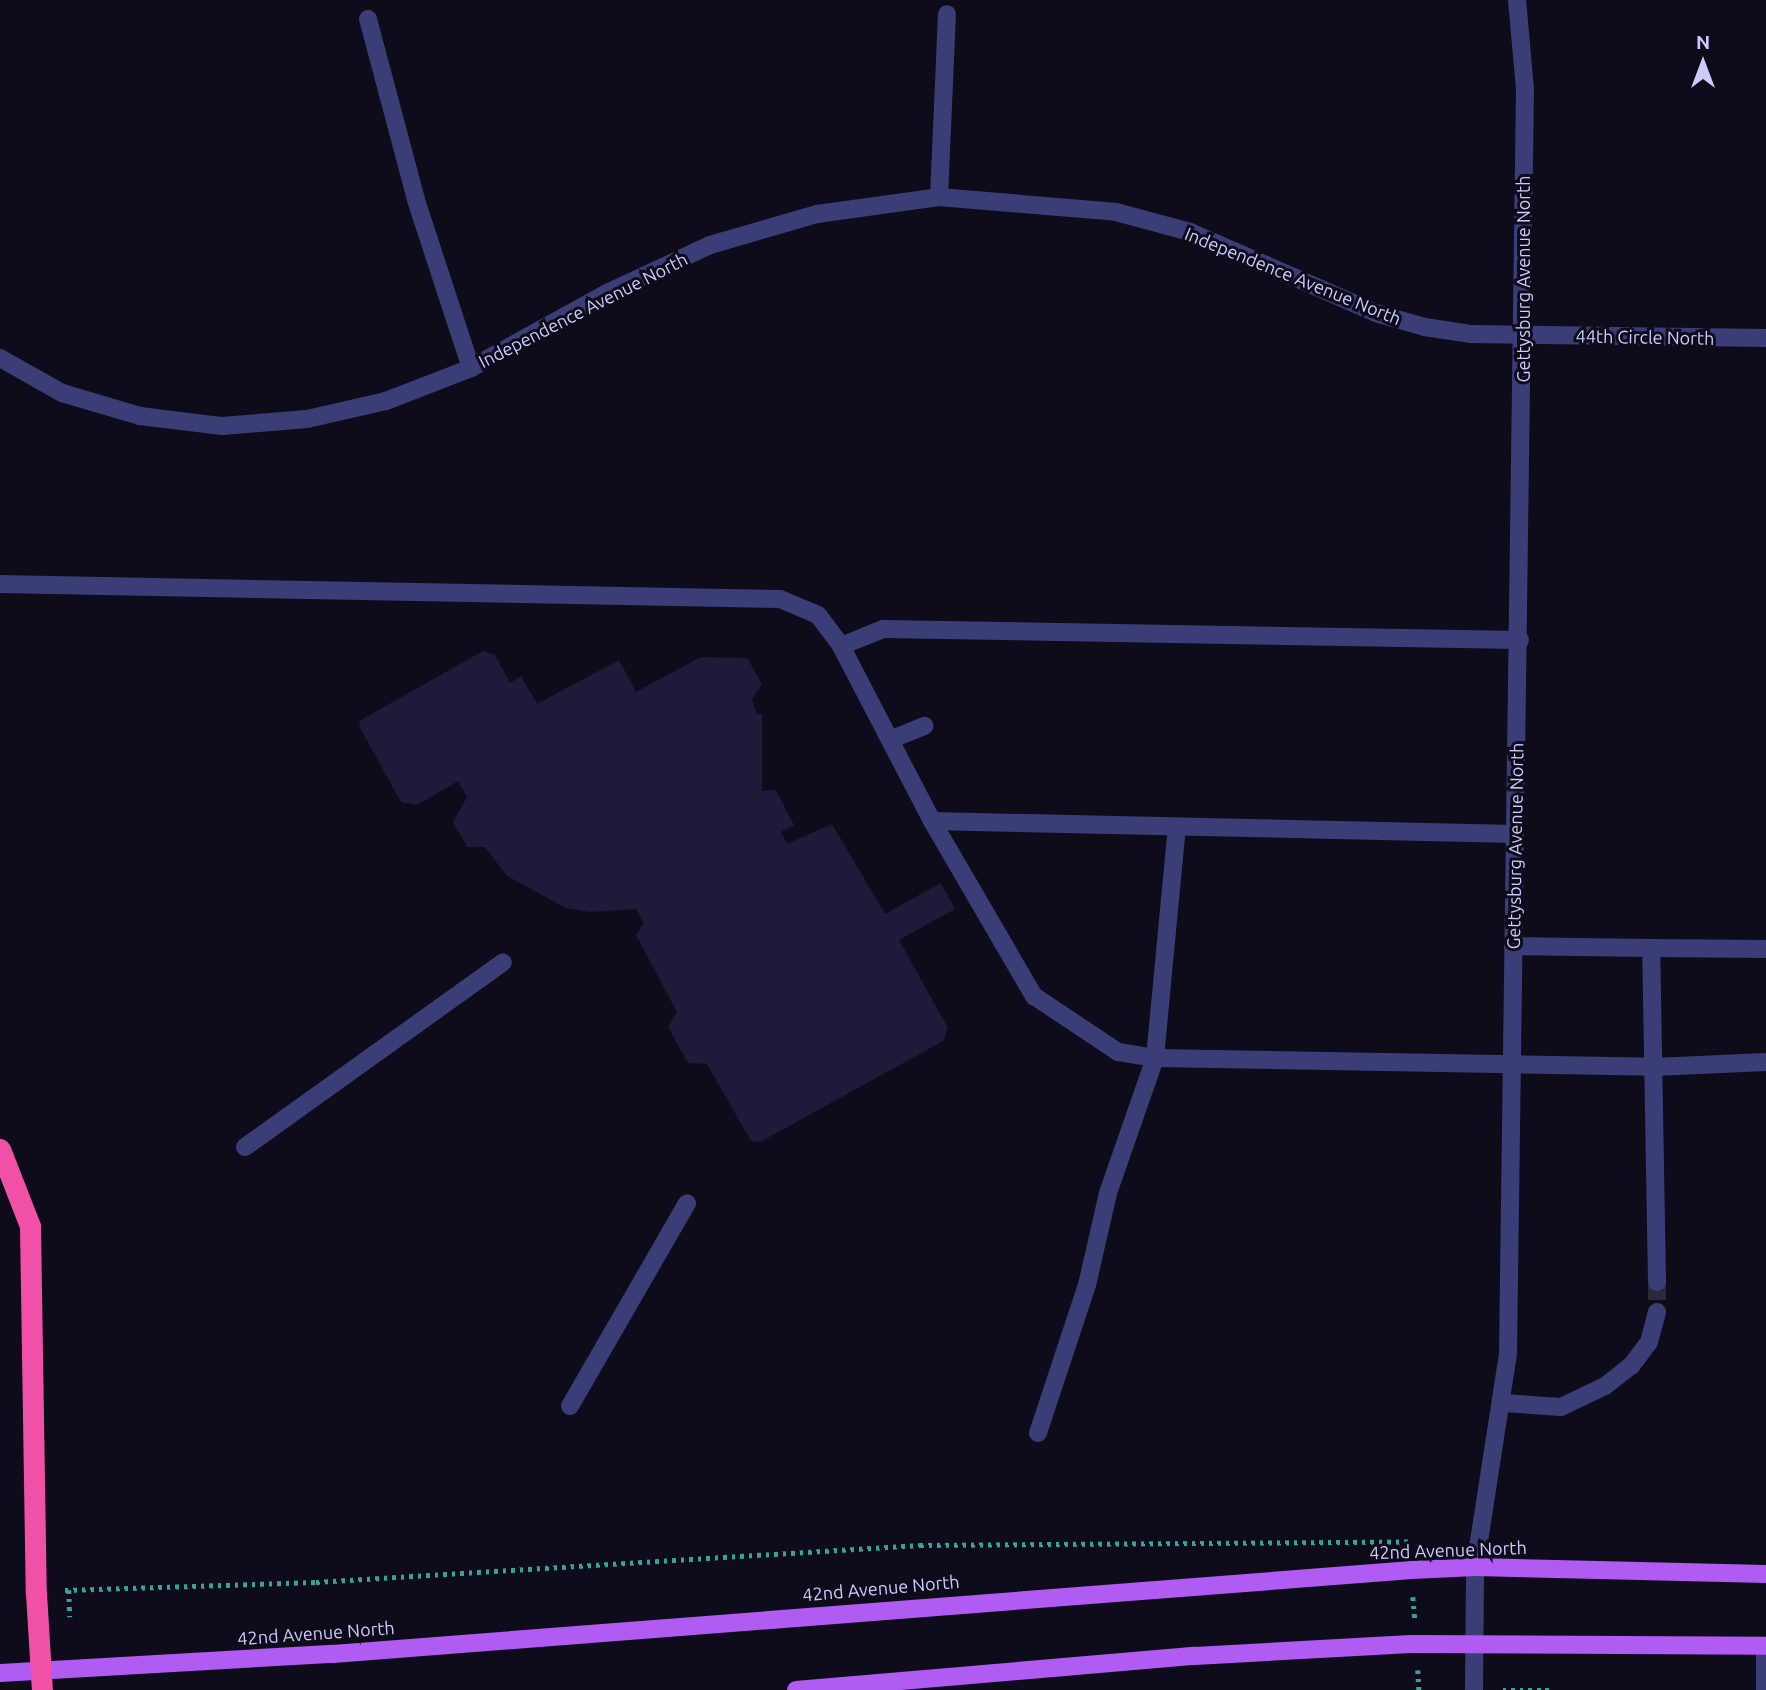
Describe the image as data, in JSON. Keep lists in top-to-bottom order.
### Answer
{
  "streets": {
    "main road": ["42nd Avenue North"],
    "street": ["Independence Avenue North", "Gettysburg Avenue North", "44th Circle North"]
  },
  "crossings": [
    ["Independence Avenue North", "Gettysburg Avenue North"],
    ["Independence Avenue North", "44th Circle North"],
    ["Gettysburg Avenue North", "44th Circle North"],
    ["Gettysburg Avenue North", "42nd Avenue North"]
  ],
  "north": "top"
}
